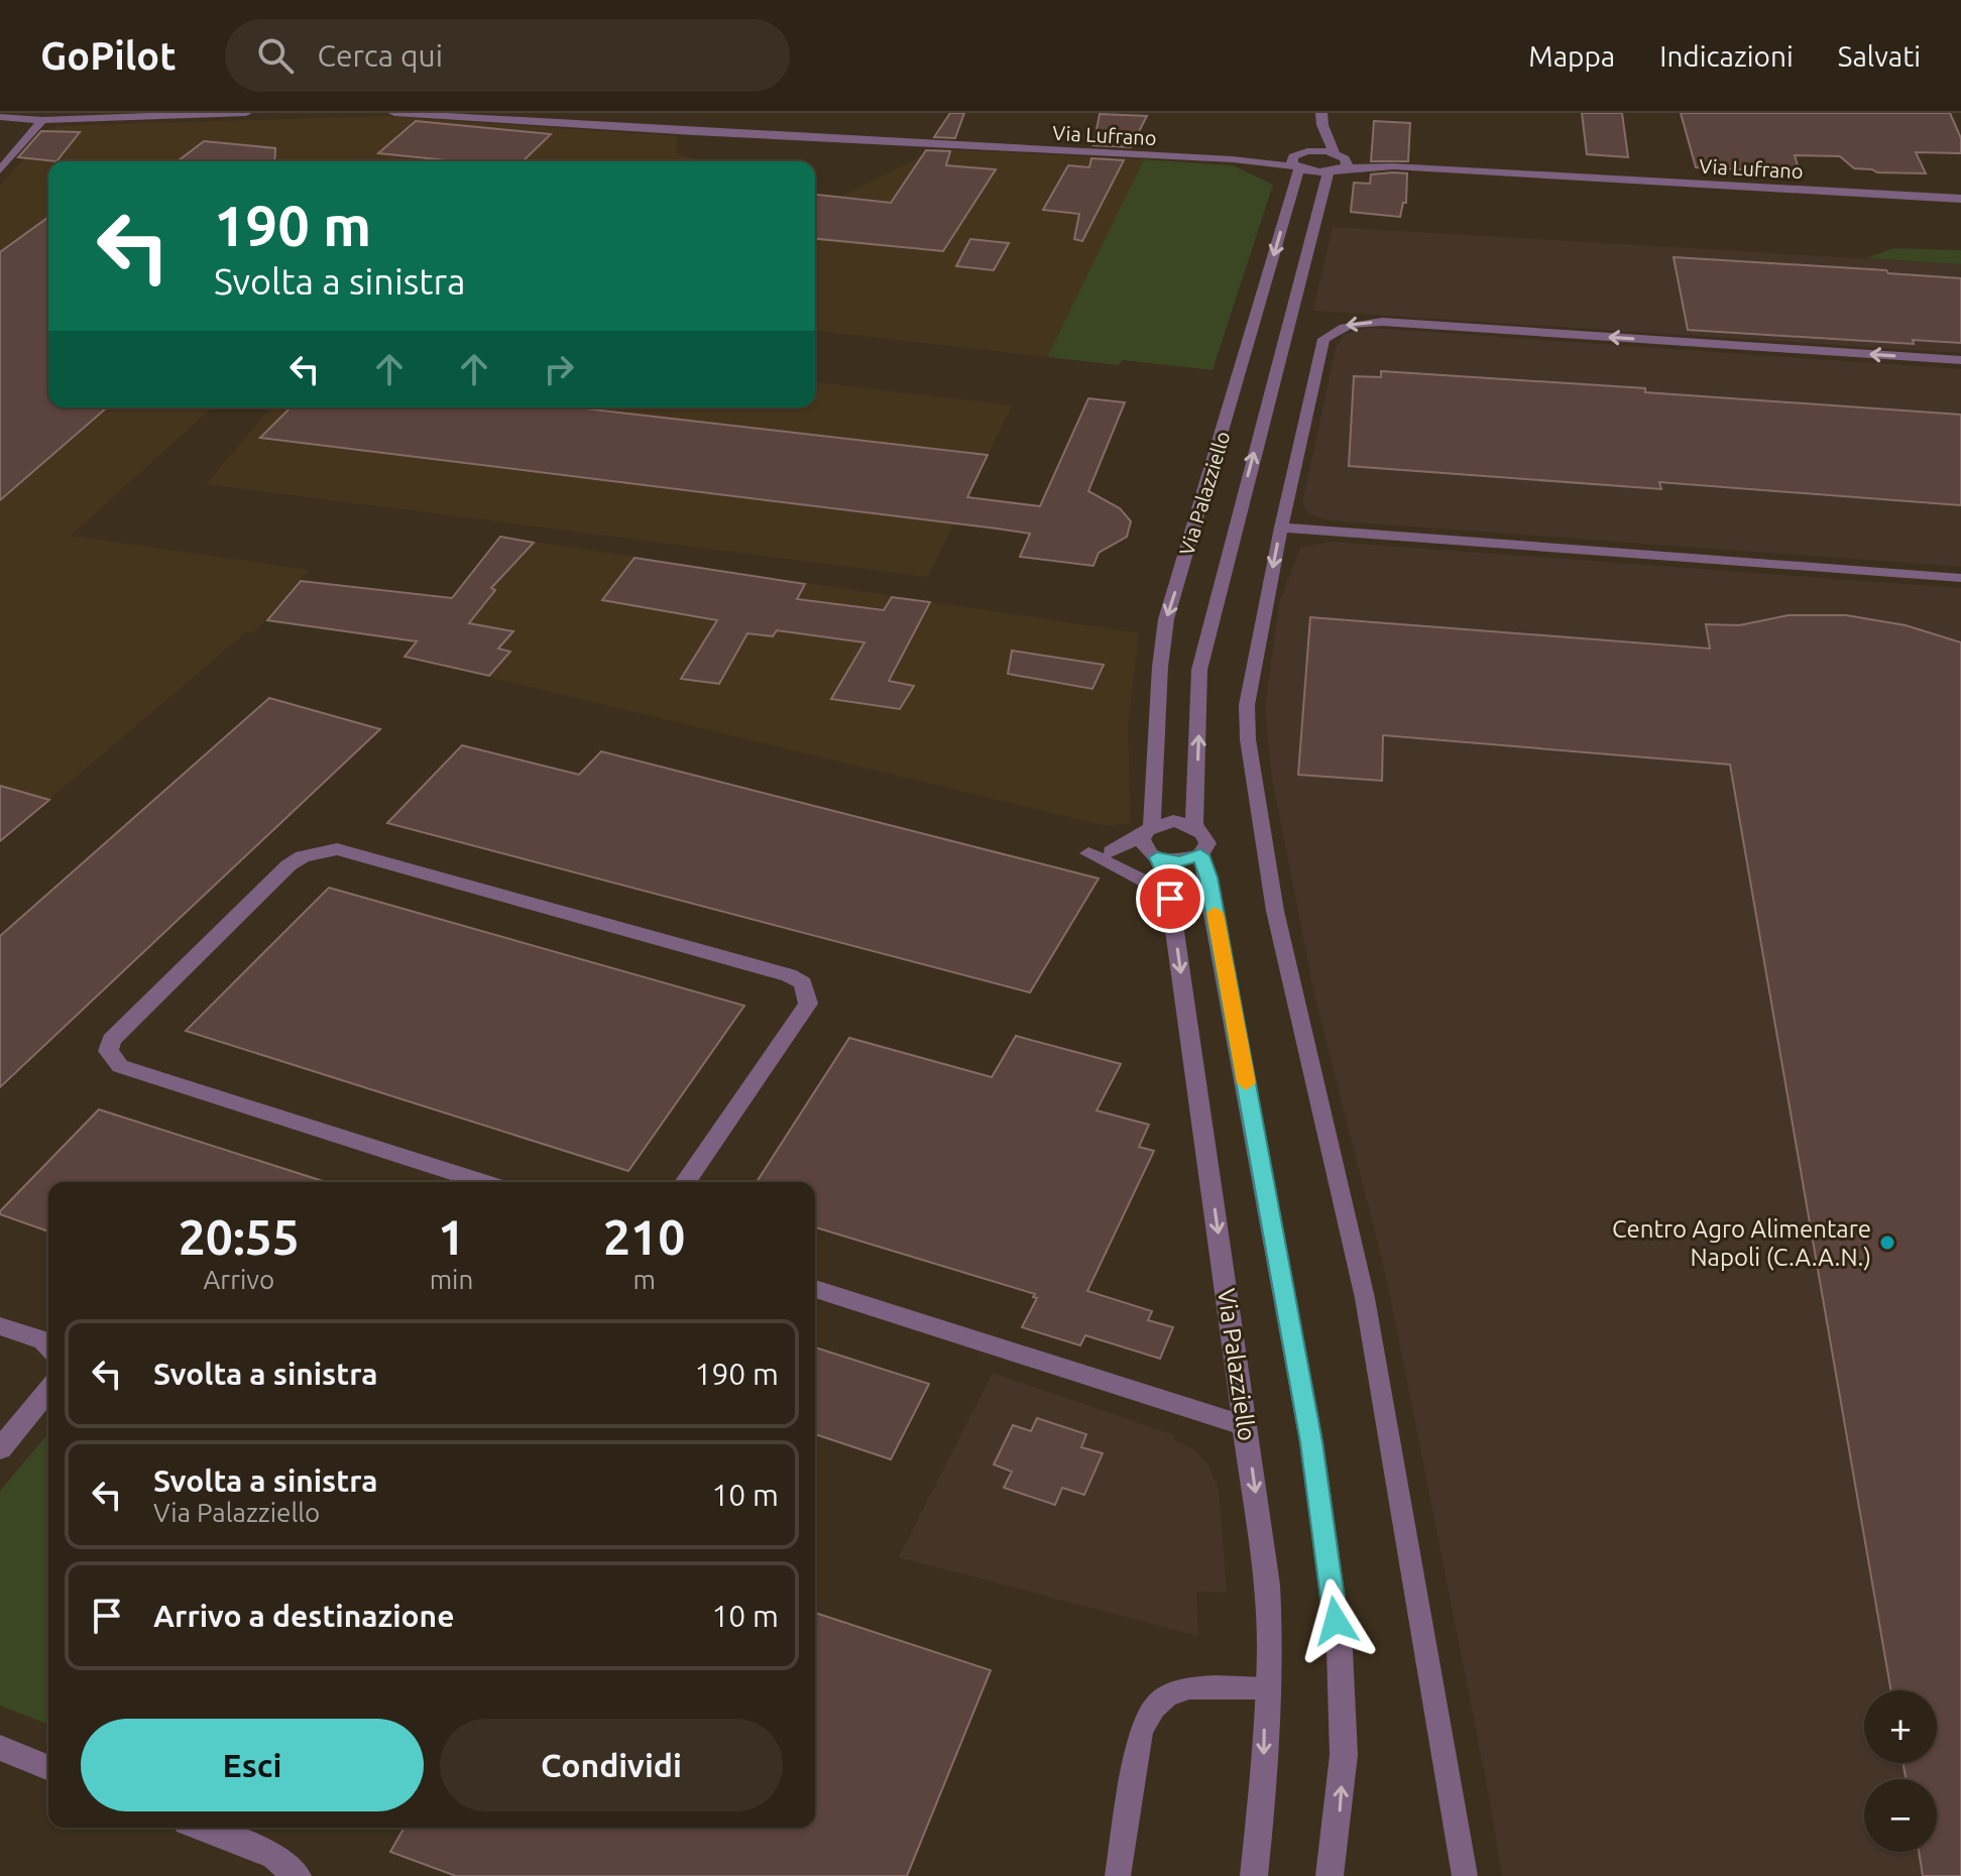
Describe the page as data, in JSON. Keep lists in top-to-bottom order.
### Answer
{
  "streets": {
    "street": ["Via Lufrano", "Via Palazziello"]
  },
  "crossings": [
    ["Via Lufrano", "Via Palazziello"]
  ],
  "places": ["Centro Agro Alimentare Napoli (C.A.A.N.)"],
  "page": {
    "header": "GoPilot",
    "search": "Cerca qui",
    "nav": ["Mappa", "Indicazioni", "Salvati"],
    "turn": ["190 m", "Svolta a sinistra"],
    "eta": [
      "20:55",
      "Arrivo",
      "1",
      "min",
      "210",
      "m"
    ],
    "list": [
      {
        "name": "Svolta a sinistra",
        "value": "190 m"
      },
      {
        "name": "Svolta a sinistra",
        "note": "Via Palazziello",
        "value": "10 m"
      },
      {
        "name": "Arrivo a destinazione",
        "value": "10 m"
      }
    ],
    "map_buttons": ["+", "−"],
    "buttons": ["Esci", "Condividi"]
  }
}
